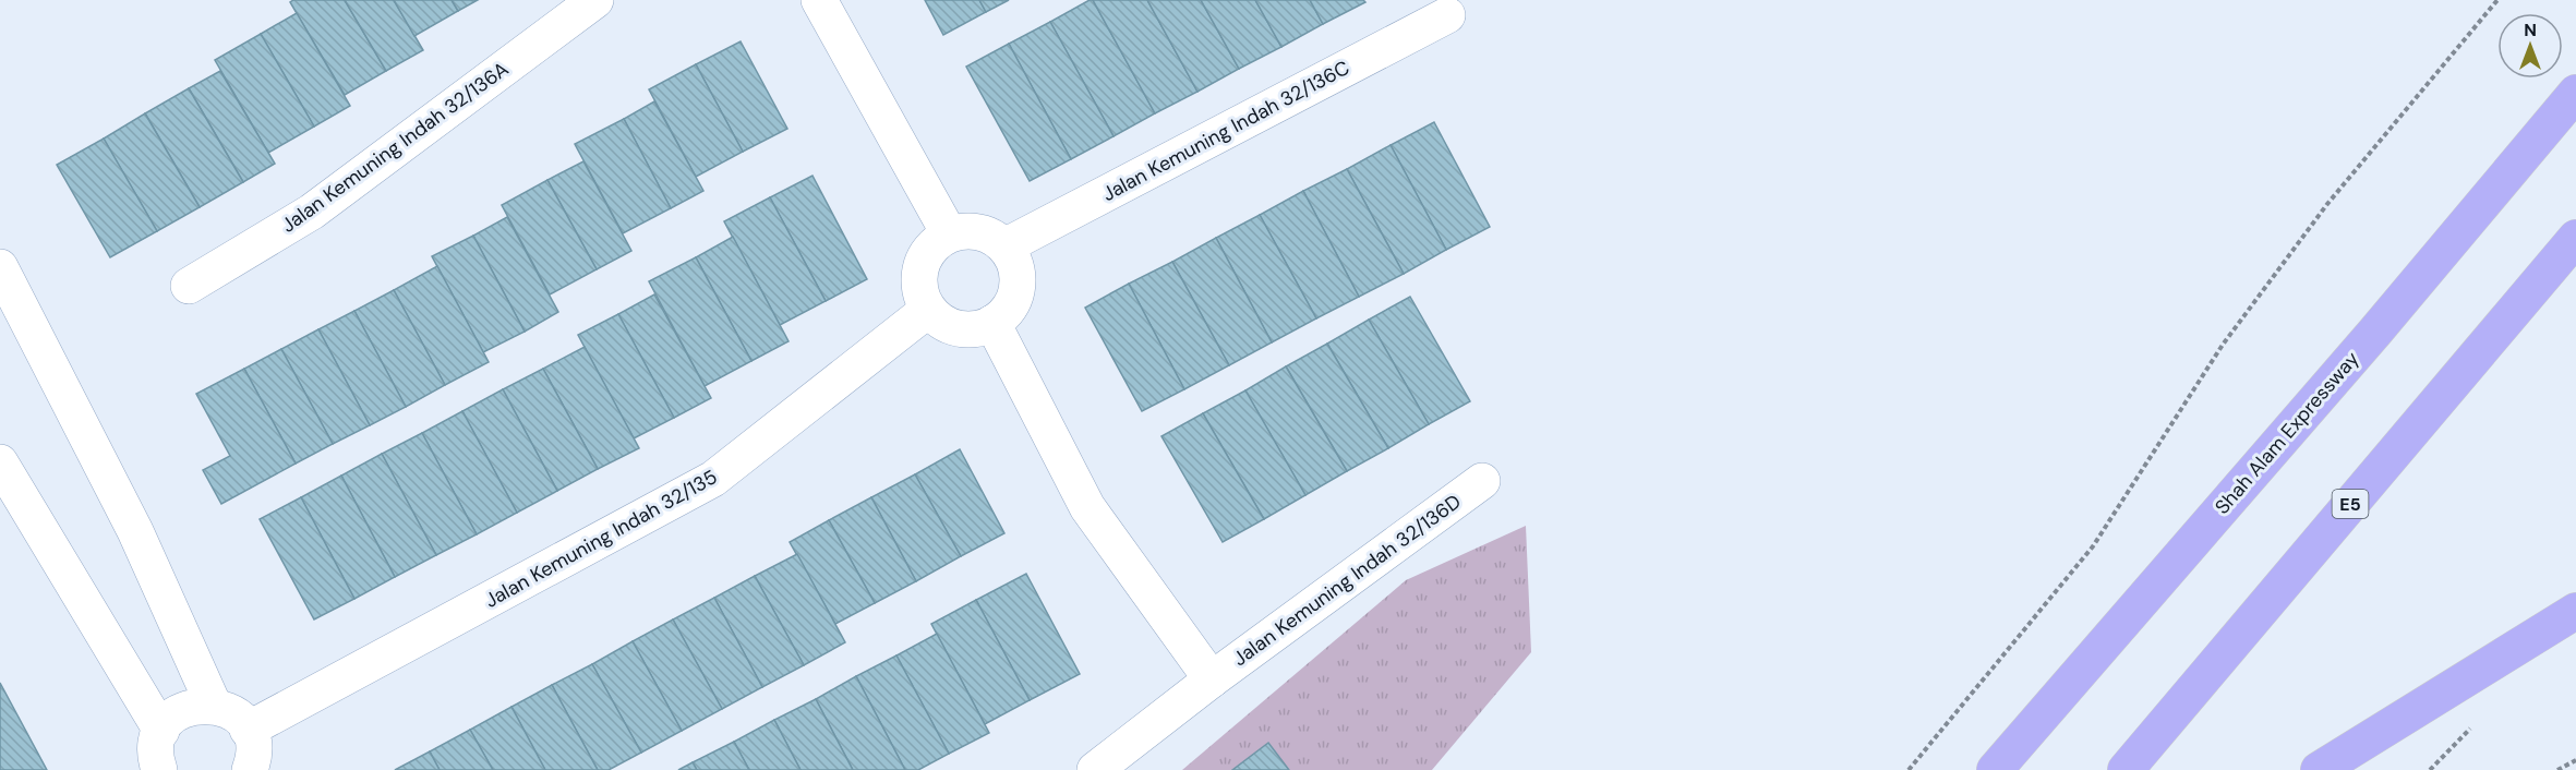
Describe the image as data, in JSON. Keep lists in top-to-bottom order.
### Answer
{
  "streets": {
    "highway": ["Shah Alam Expressway", "E5"],
    "street": [
      "Jalan Kemuning Indah 32/136C",
      "Jalan Kemuning Indah 32/136A",
      "Jalan Kemuning Indah 32/135",
      "Jalan Kemuning Indah 32/136D"
    ]
  },
  "crossings": [
    ["Jalan Kemuning Indah 32/136C", "Jalan Kemuning Indah 32/135"]
  ],
  "north": "top"
}
